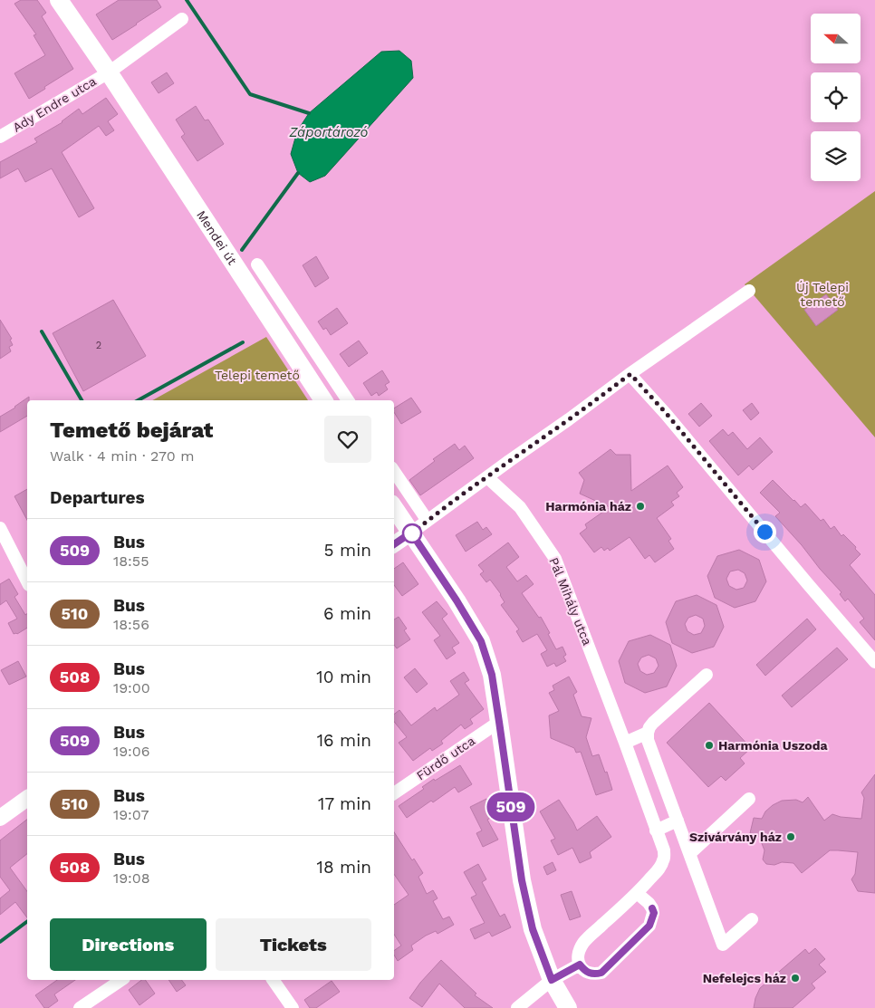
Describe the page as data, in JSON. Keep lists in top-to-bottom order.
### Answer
{
  "streets": {
    "main road": ["Mendei út"],
    "street": ["Ady Endre utca", "Pál Mihály utca", "Fürdő utca"]
  },
  "crossings": [
    ["Ady Endre utca", "Mendei út"]
  ],
  "water": ["Záportározó"],
  "parks": ["Új Telepi temető", "Telepi temető"],
  "places": [
    "Harmónia ház",
    "Harmónia Uszoda",
    "Szivárvány ház",
    "Nefelejcs ház"
  ],
  "lines": ["bus line 509"],
  "house_numbers": ["2"],
  "north": "left",
  "page": {
    "on_map": "509",
    "heading": [
      ["Temető bejárat", "Walk · 4 min · 270 m"],
      "Departures"
    ],
    "list": [
      {
        "mark": "509",
        "name": "Bus",
        "note": "18:55",
        "value": "5 min"
      },
      {
        "mark": "510",
        "name": "Bus",
        "note": "18:56",
        "value": "6 min"
      },
      {
        "mark": "508",
        "name": "Bus",
        "note": "19:00",
        "value": "10 min"
      },
      {
        "mark": "509",
        "name": "Bus",
        "note": "19:06",
        "value": "16 min"
      },
      {
        "mark": "510",
        "name": "Bus",
        "note": "19:07",
        "value": "17 min"
      },
      {
        "mark": "508",
        "name": "Bus",
        "note": "19:08",
        "value": "18 min"
      }
    ],
    "buttons": ["Directions", "Tickets"]
  }
}
